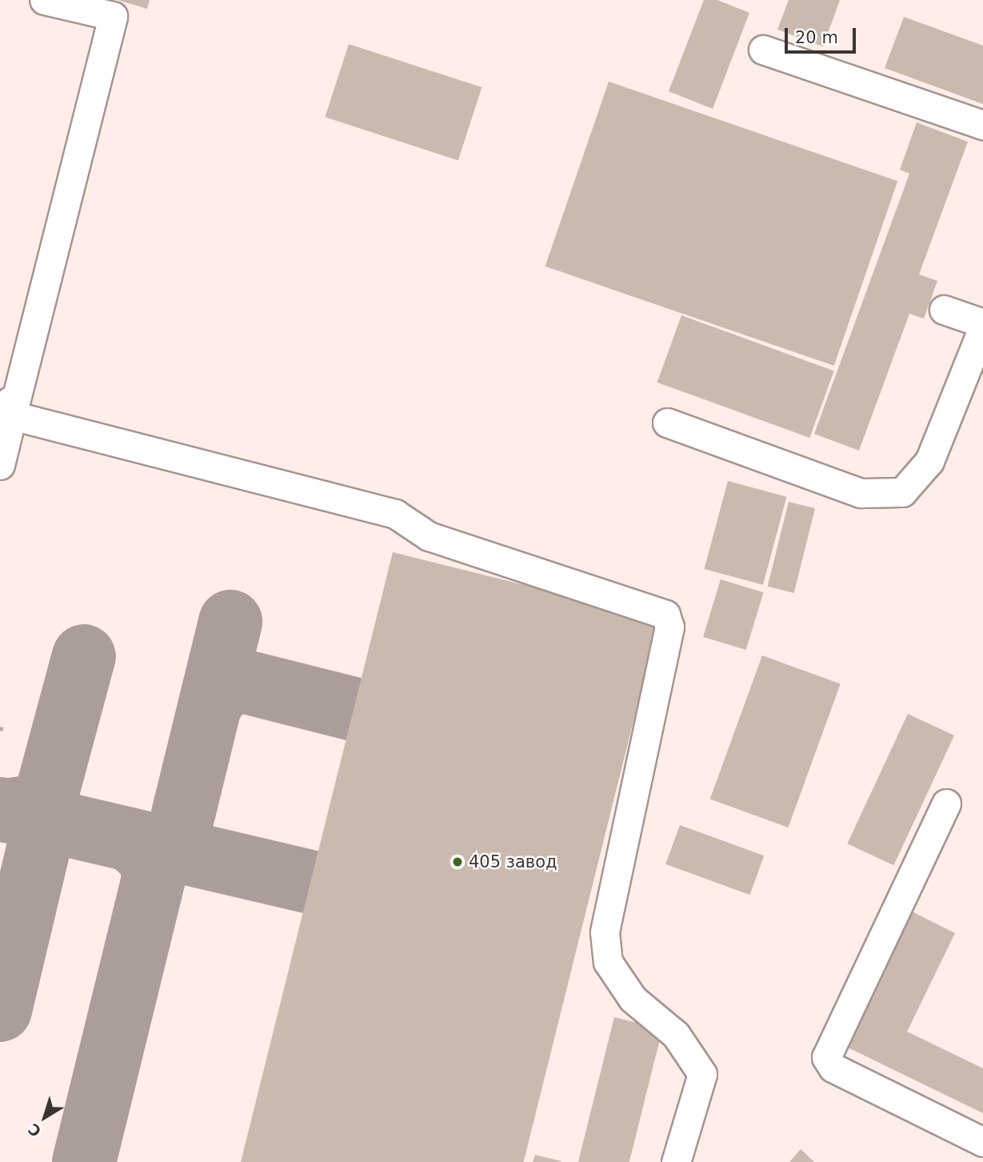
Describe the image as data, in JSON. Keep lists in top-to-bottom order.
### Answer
{
  "places": ["405 завод"],
  "scale_bar": "20 m",
  "north": "bottom left"
}
